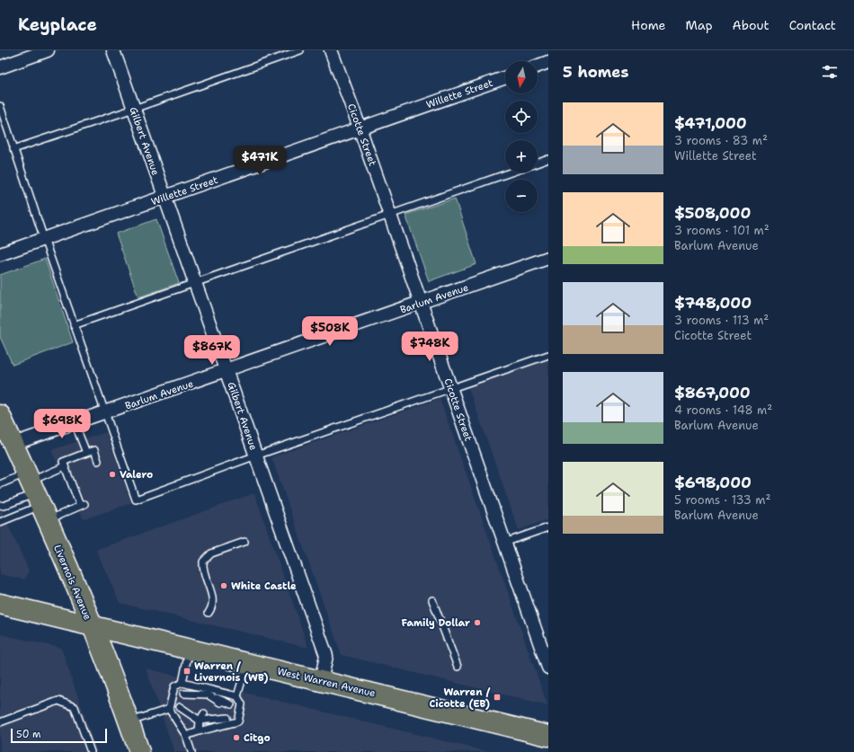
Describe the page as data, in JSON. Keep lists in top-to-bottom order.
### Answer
{
  "streets": {
    "main road": ["Livernois Avenue", "West Warren Avenue"],
    "street": [
      "Willette Street",
      "Cicotte Street",
      "Gilbert Avenue",
      "Barlum Avenue"
    ]
  },
  "crossings": [
    ["Willette Street", "Cicotte Street"],
    ["Willette Street", "Gilbert Avenue"],
    ["Cicotte Street", "Barlum Avenue"],
    ["Gilbert Avenue", "Barlum Avenue"],
    ["Gilbert Avenue", "West Warren Avenue"],
    ["Barlum Avenue", "Livernois Avenue"],
    ["Livernois Avenue", "West Warren Avenue"]
  ],
  "places": {
    "other": [
      "Valero",
      "White Castle",
      "Family Dollar",
      "Citgo"
    ],
    "transit": ["Warren / Livernois (WB)", "Warren / Cicotte (EB)"]
  },
  "scale_bar": "50 m",
  "north": "bottom",
  "page": {
    "header": "Keyplace",
    "nav": [
      "Home",
      "Map",
      "About",
      "Contact"
    ],
    "heading": "5 homes",
    "map_buttons": ["+", "−"],
    "list": [
      {
        "name": "$471,000",
        "note": "3 rooms · 83 m² · Willette Street"
      },
      {
        "name": "$508,000",
        "note": "3 rooms · 101 m² · Barlum Avenue"
      },
      {
        "name": "$748,000",
        "note": "3 rooms · 113 m² · Cicotte Street"
      },
      {
        "name": "$867,000",
        "note": "4 rooms · 148 m² · Barlum Avenue"
      },
      {
        "name": "$698,000",
        "note": "5 rooms · 133 m² · Barlum Avenue"
      }
    ],
    "price": [
      "$471K",
      "$508K",
      "$748K",
      "$867K",
      "$698K"
    ],
    "scale": "50 m"
  }
}
